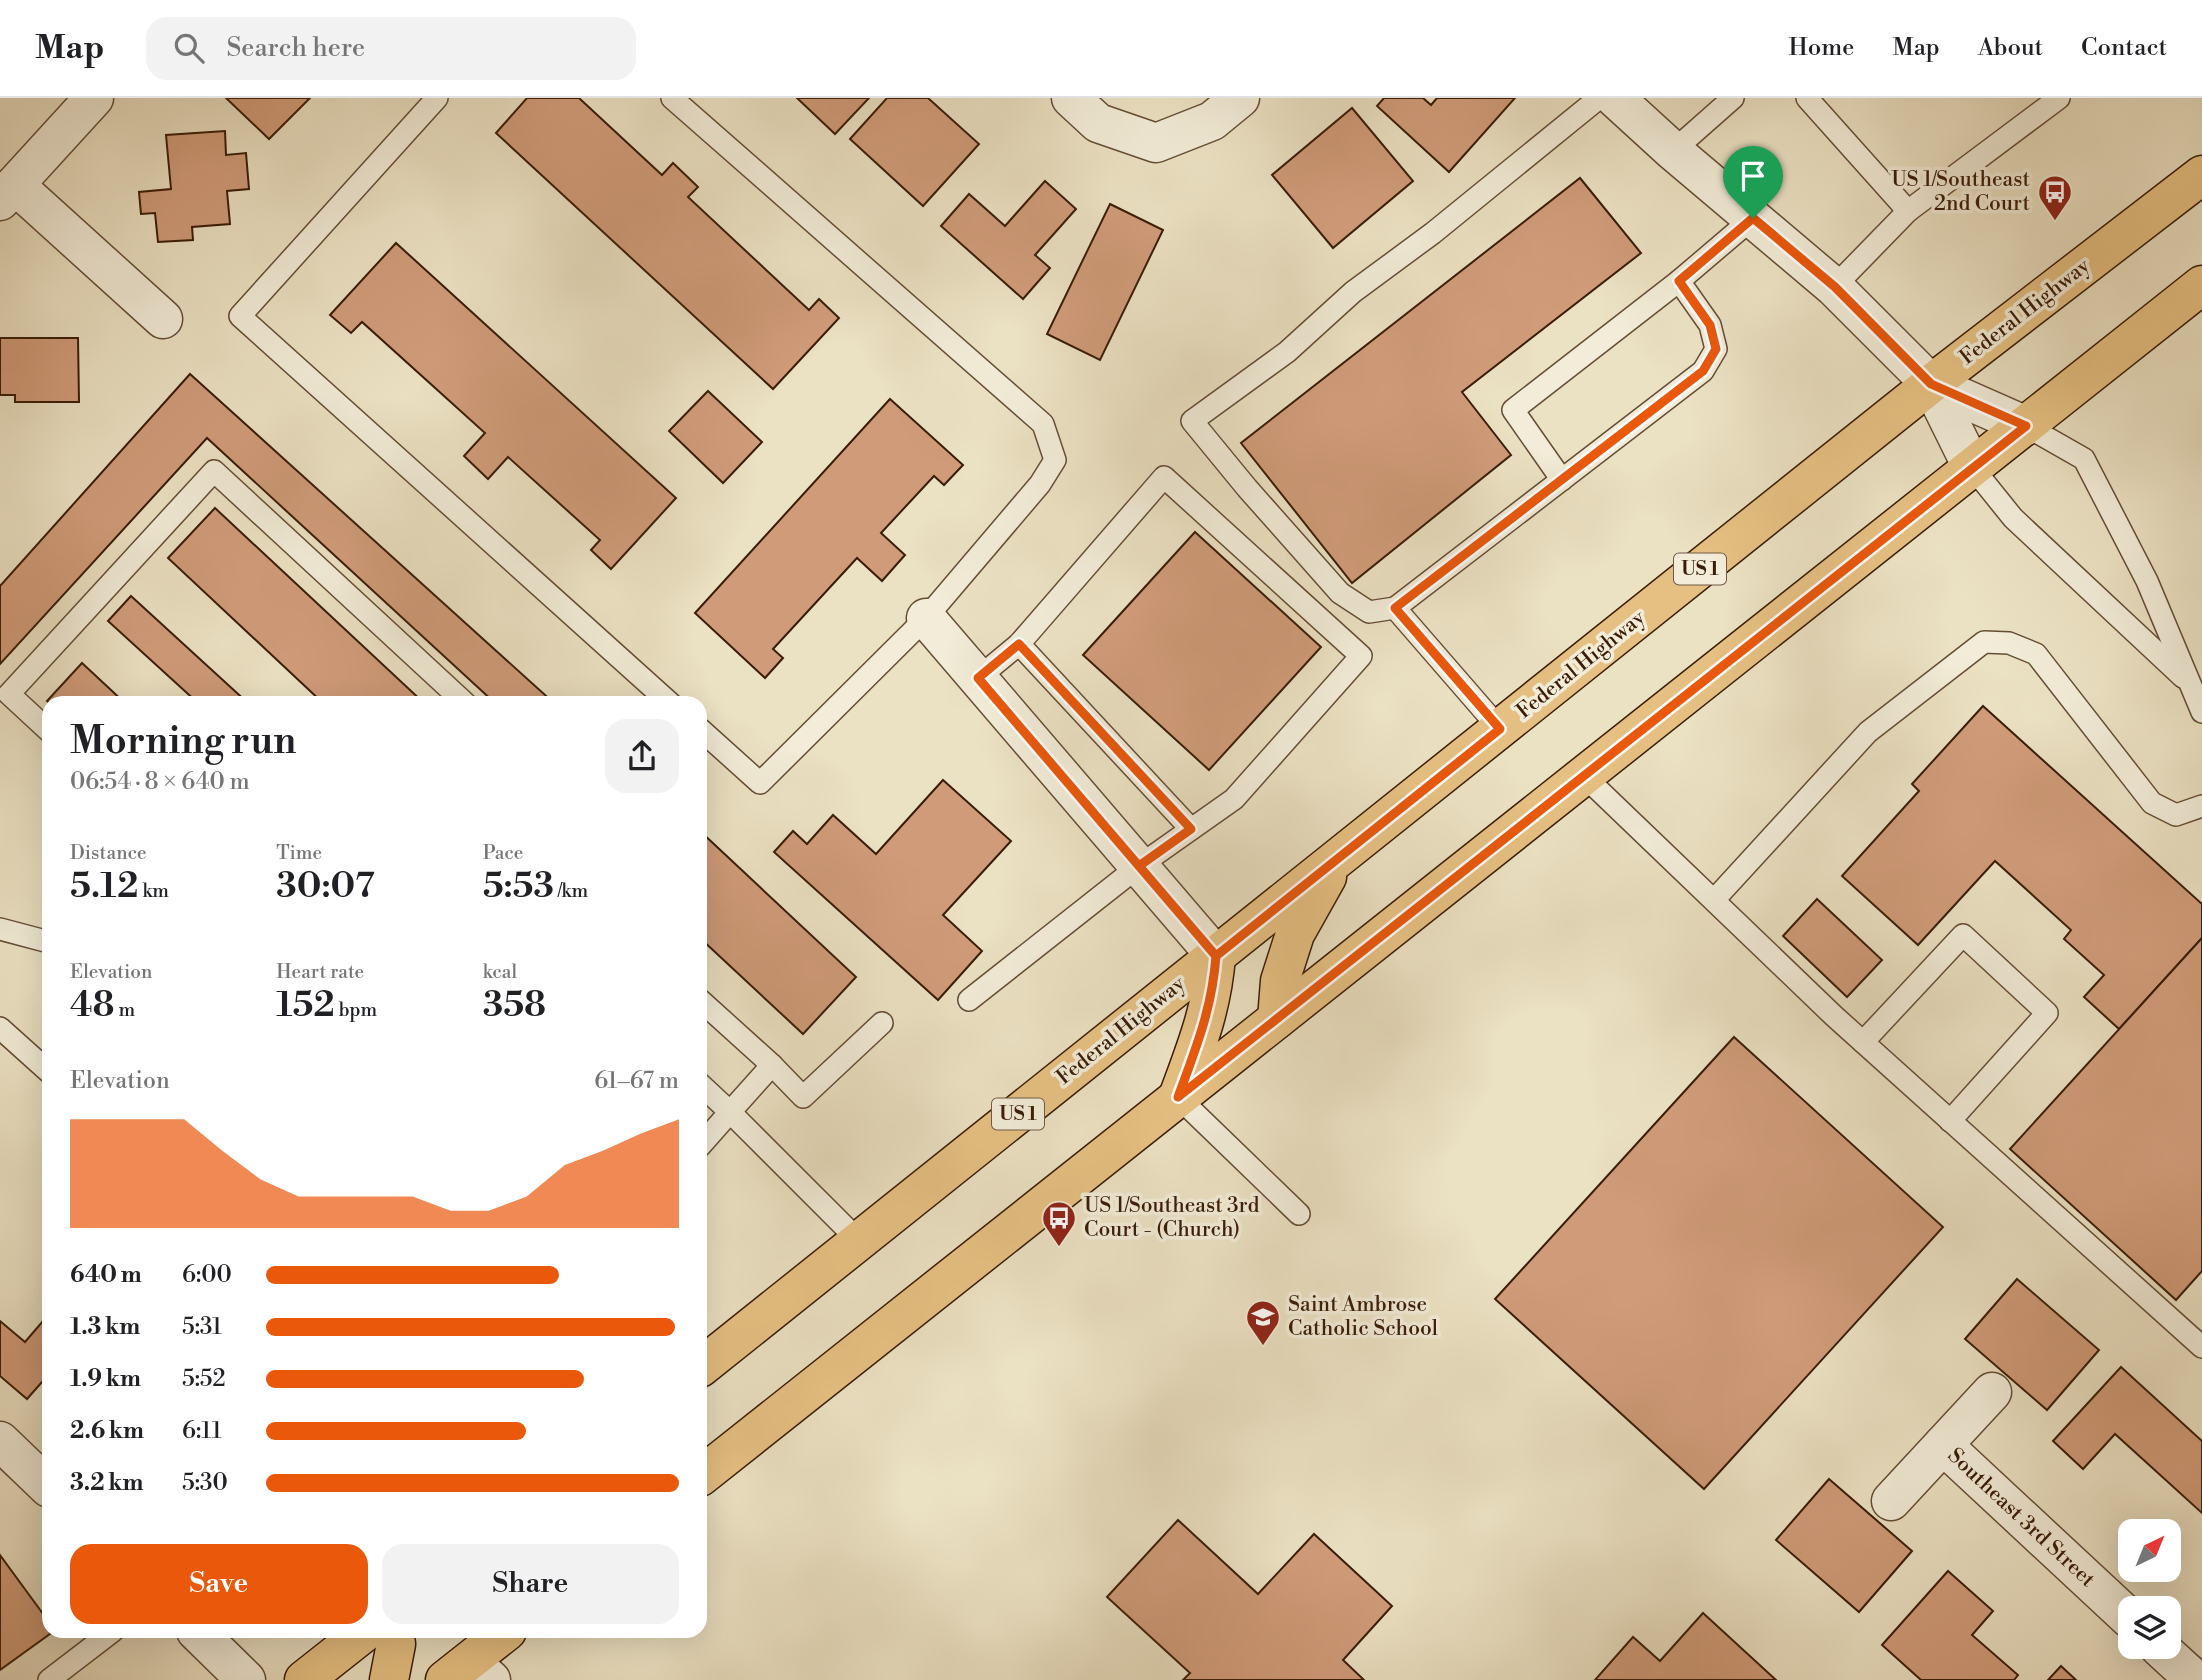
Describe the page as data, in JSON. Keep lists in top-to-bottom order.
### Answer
{
  "streets": {
    "main road": ["Federal Highway", "US 1"],
    "street": ["Southeast 3rd Street"]
  },
  "places": {
    "bus stop": ["US 1/Southeast 2nd Court", "US 1/Southeast 3rd Court - (Church)"],
    "school or university": ["Saint Ambrose Catholic School"]
  },
  "north": "top right",
  "page": {
    "header": "Map",
    "search": "Search here",
    "nav": [
      "Home",
      "Map",
      "About",
      "Contact"
    ],
    "heading": ["Morning run", "06:54 · 8 × 640 m"],
    "stats": [
      ["Distance", "5.12 km"],
      ["Time", "30:07"],
      ["Pace", "5:53 /km"],
      ["Elevation", "48 m"],
      ["Heart rate", "152 bpm"],
      ["kcal", "358"]
    ],
    "chart": ["Elevation", "61–67 m"],
    "list": [
      {
        "name": "640 m",
        "note": "6:00"
      },
      {
        "name": "1.3 km",
        "note": "5:31"
      },
      {
        "name": "1.9 km",
        "note": "5:52"
      },
      {
        "name": "2.6 km",
        "note": "6:11"
      },
      {
        "name": "3.2 km",
        "note": "5:30"
      }
    ],
    "buttons": ["Save", "Share"]
  }
}
